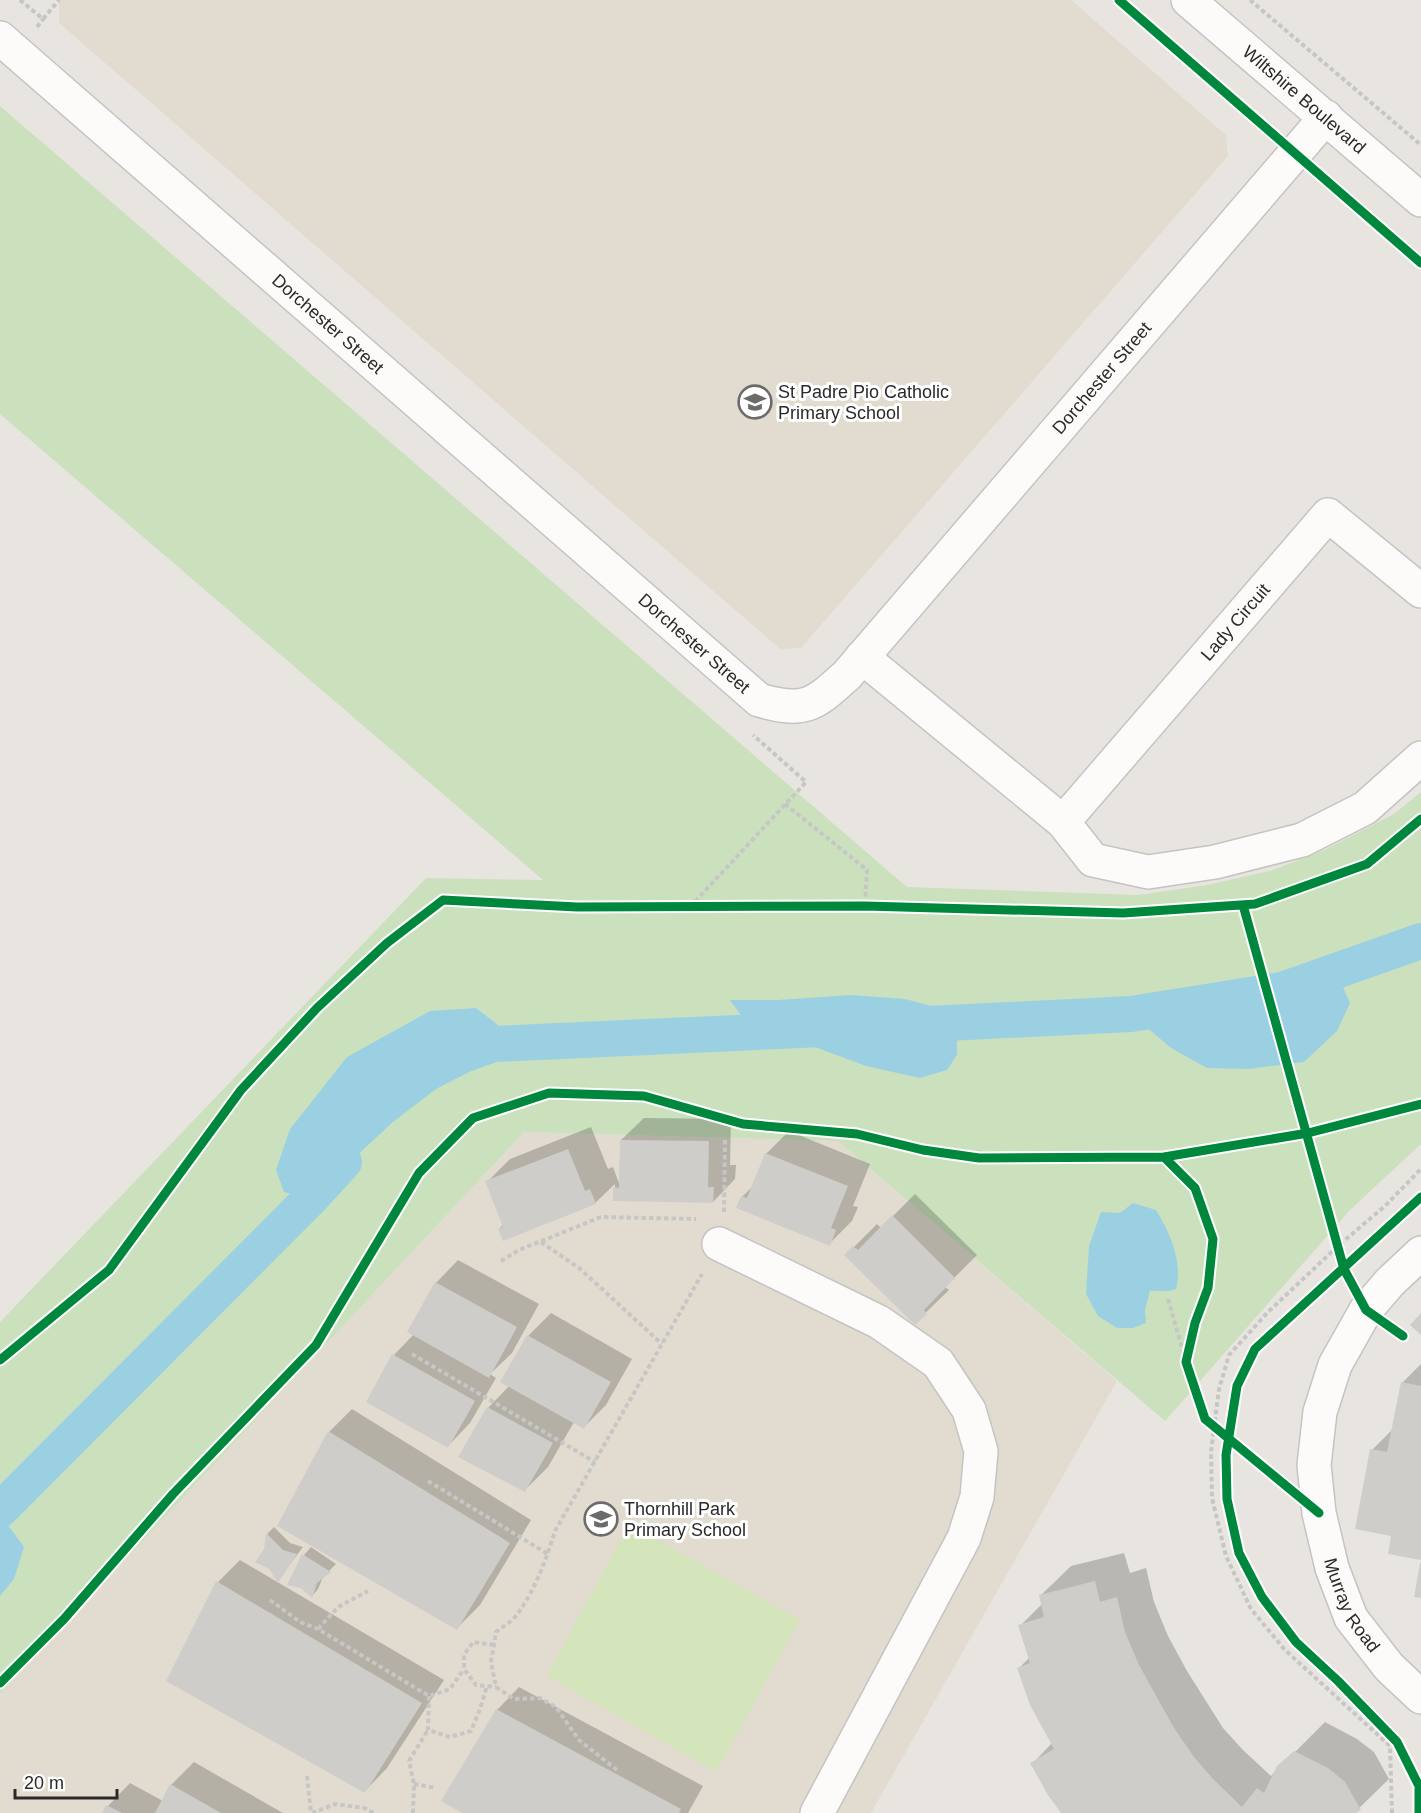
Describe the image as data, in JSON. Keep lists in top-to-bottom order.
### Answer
{
  "streets": {
    "street": [
      "Wiltshire Boulevard",
      "Dorchester Street",
      "Lady Circuit",
      "Murray Road"
    ]
  },
  "crossings": [
    ["Wiltshire Boulevard", "Dorchester Street"]
  ],
  "places": {
    "school or university": ["St Padre Pio Catholic Primary School", "Thornhill Park Primary School"]
  },
  "scale_bar": "20 m"
}
